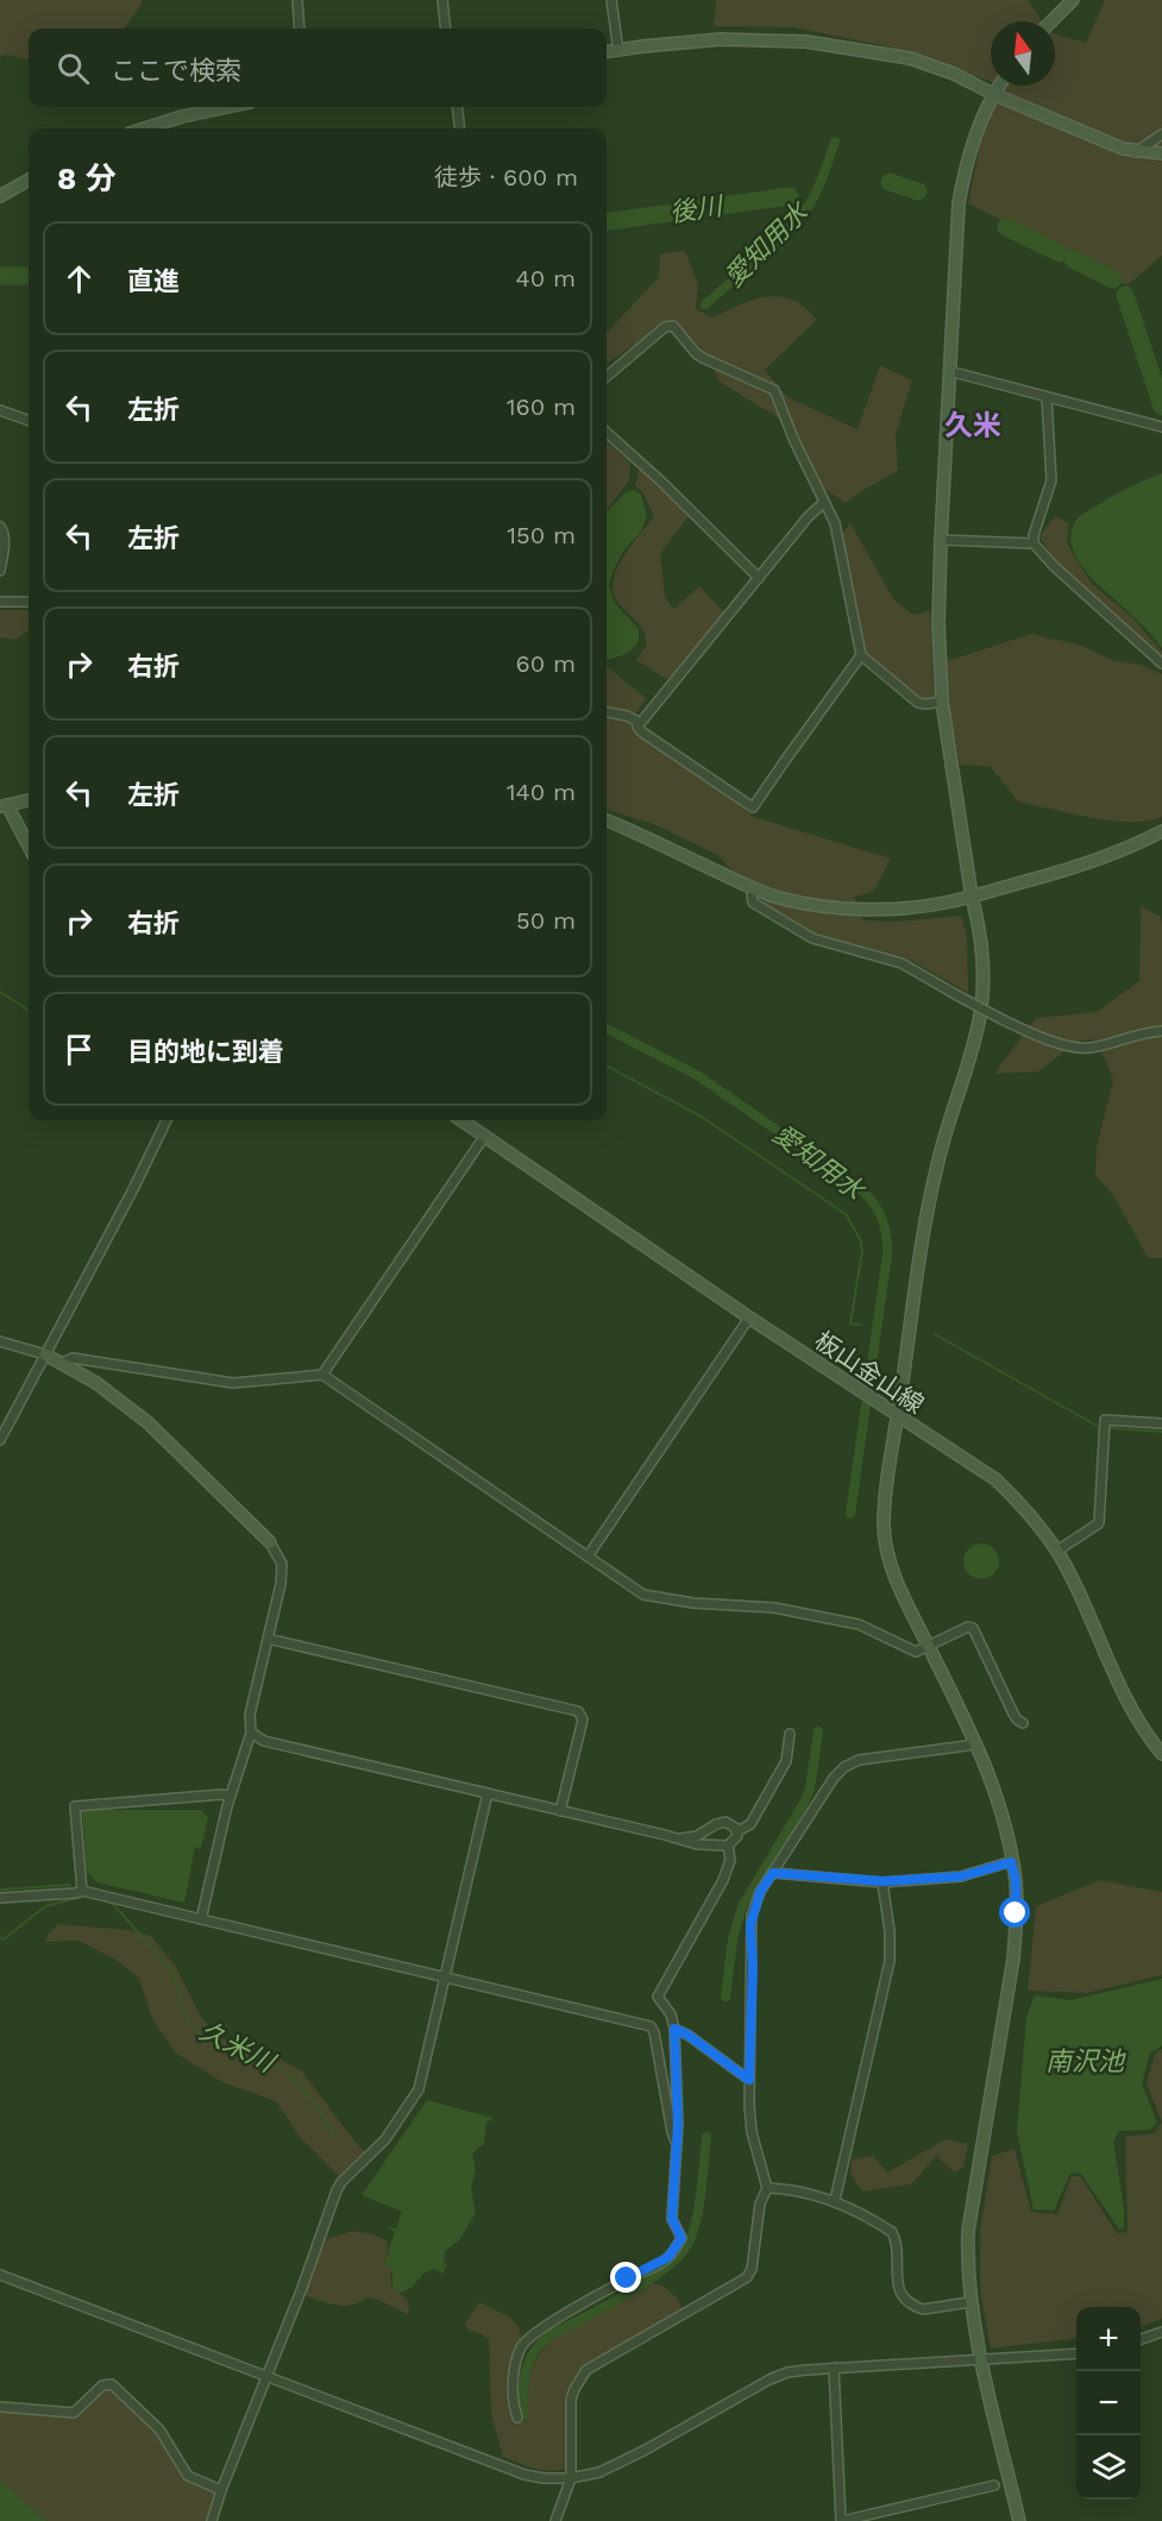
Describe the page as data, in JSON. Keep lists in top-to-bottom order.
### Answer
{
  "streets": {
    "street": ["板山金山線"]
  },
  "districts": ["久米"],
  "water": [
    "後川",
    "愛知用水",
    "久米川",
    "南沢池"
  ],
  "north": "top",
  "page": {
    "search": "ここで検索",
    "heading": ["8 分", "徒歩 · 600 m"],
    "list": [
      ["直進", "40 m"],
      ["左折", "160 m"],
      ["左折", "150 m"],
      ["右折", "60 m"],
      ["左折", "140 m"],
      ["右折", "50 m"],
      "目的地に到着"
    ],
    "map_buttons": ["+", "−"]
  }
}
